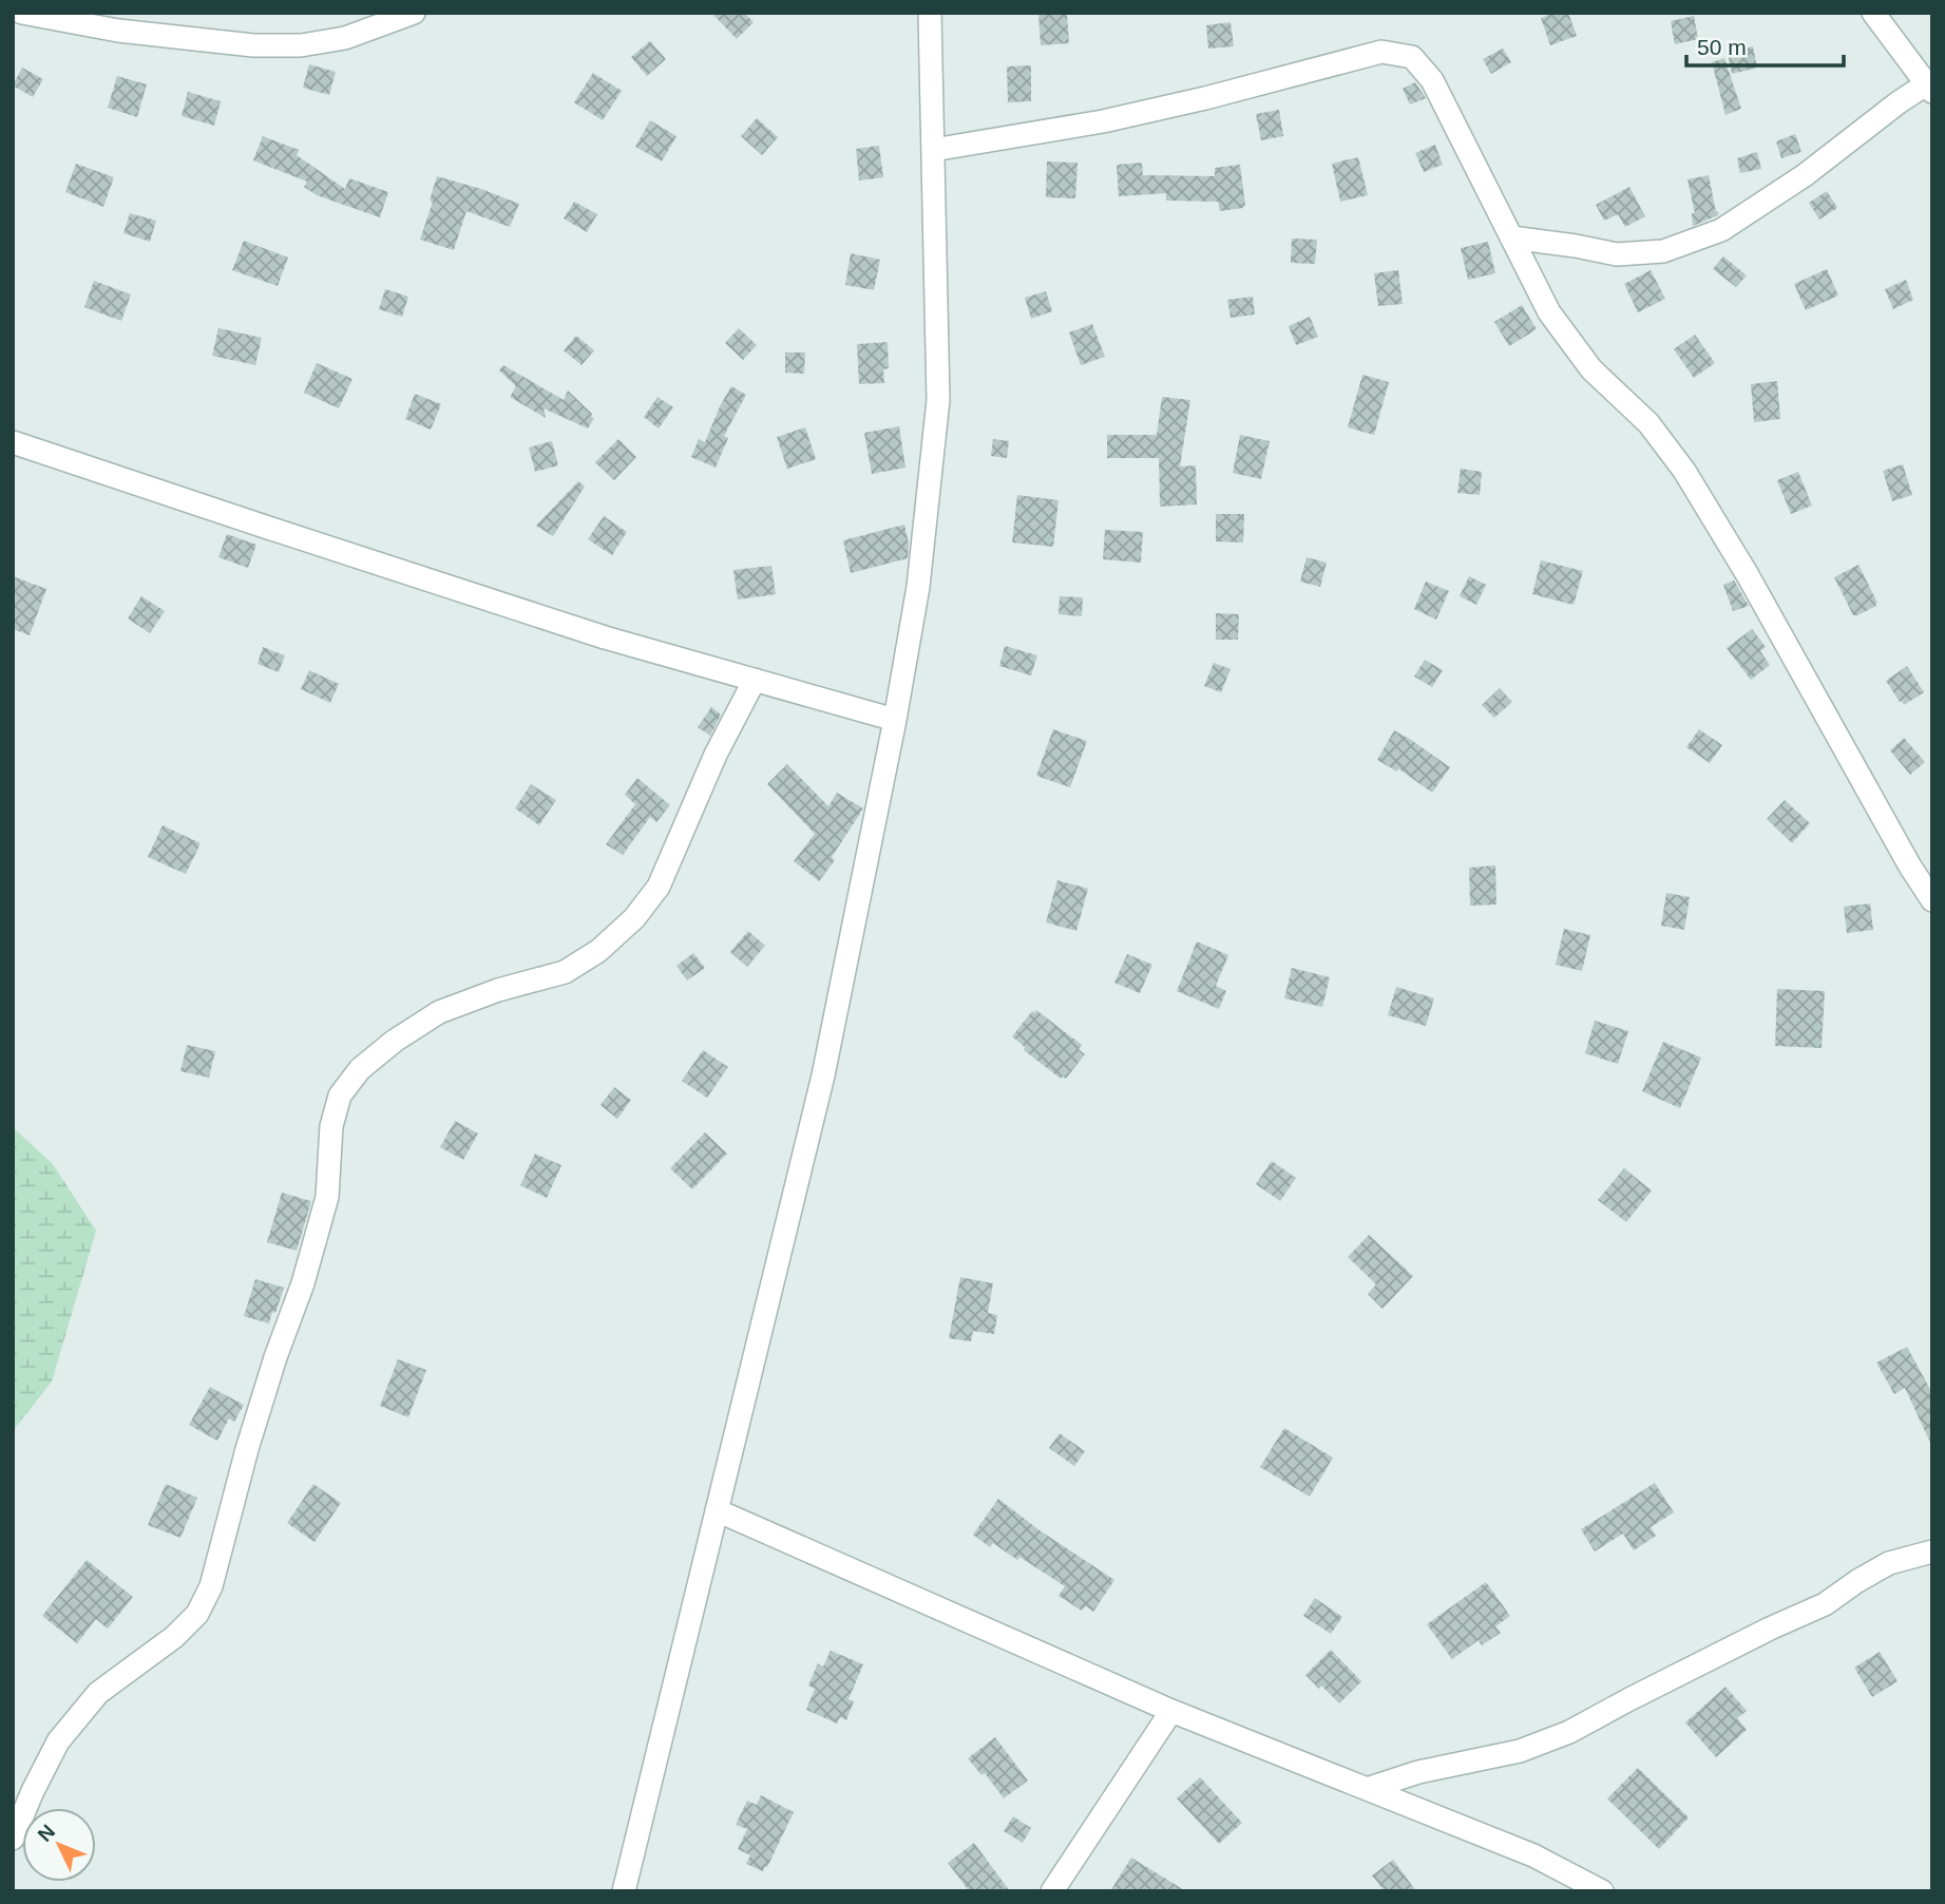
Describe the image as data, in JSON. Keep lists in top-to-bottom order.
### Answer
{
  "scale_bar": "50 m",
  "north": "top left"
}
